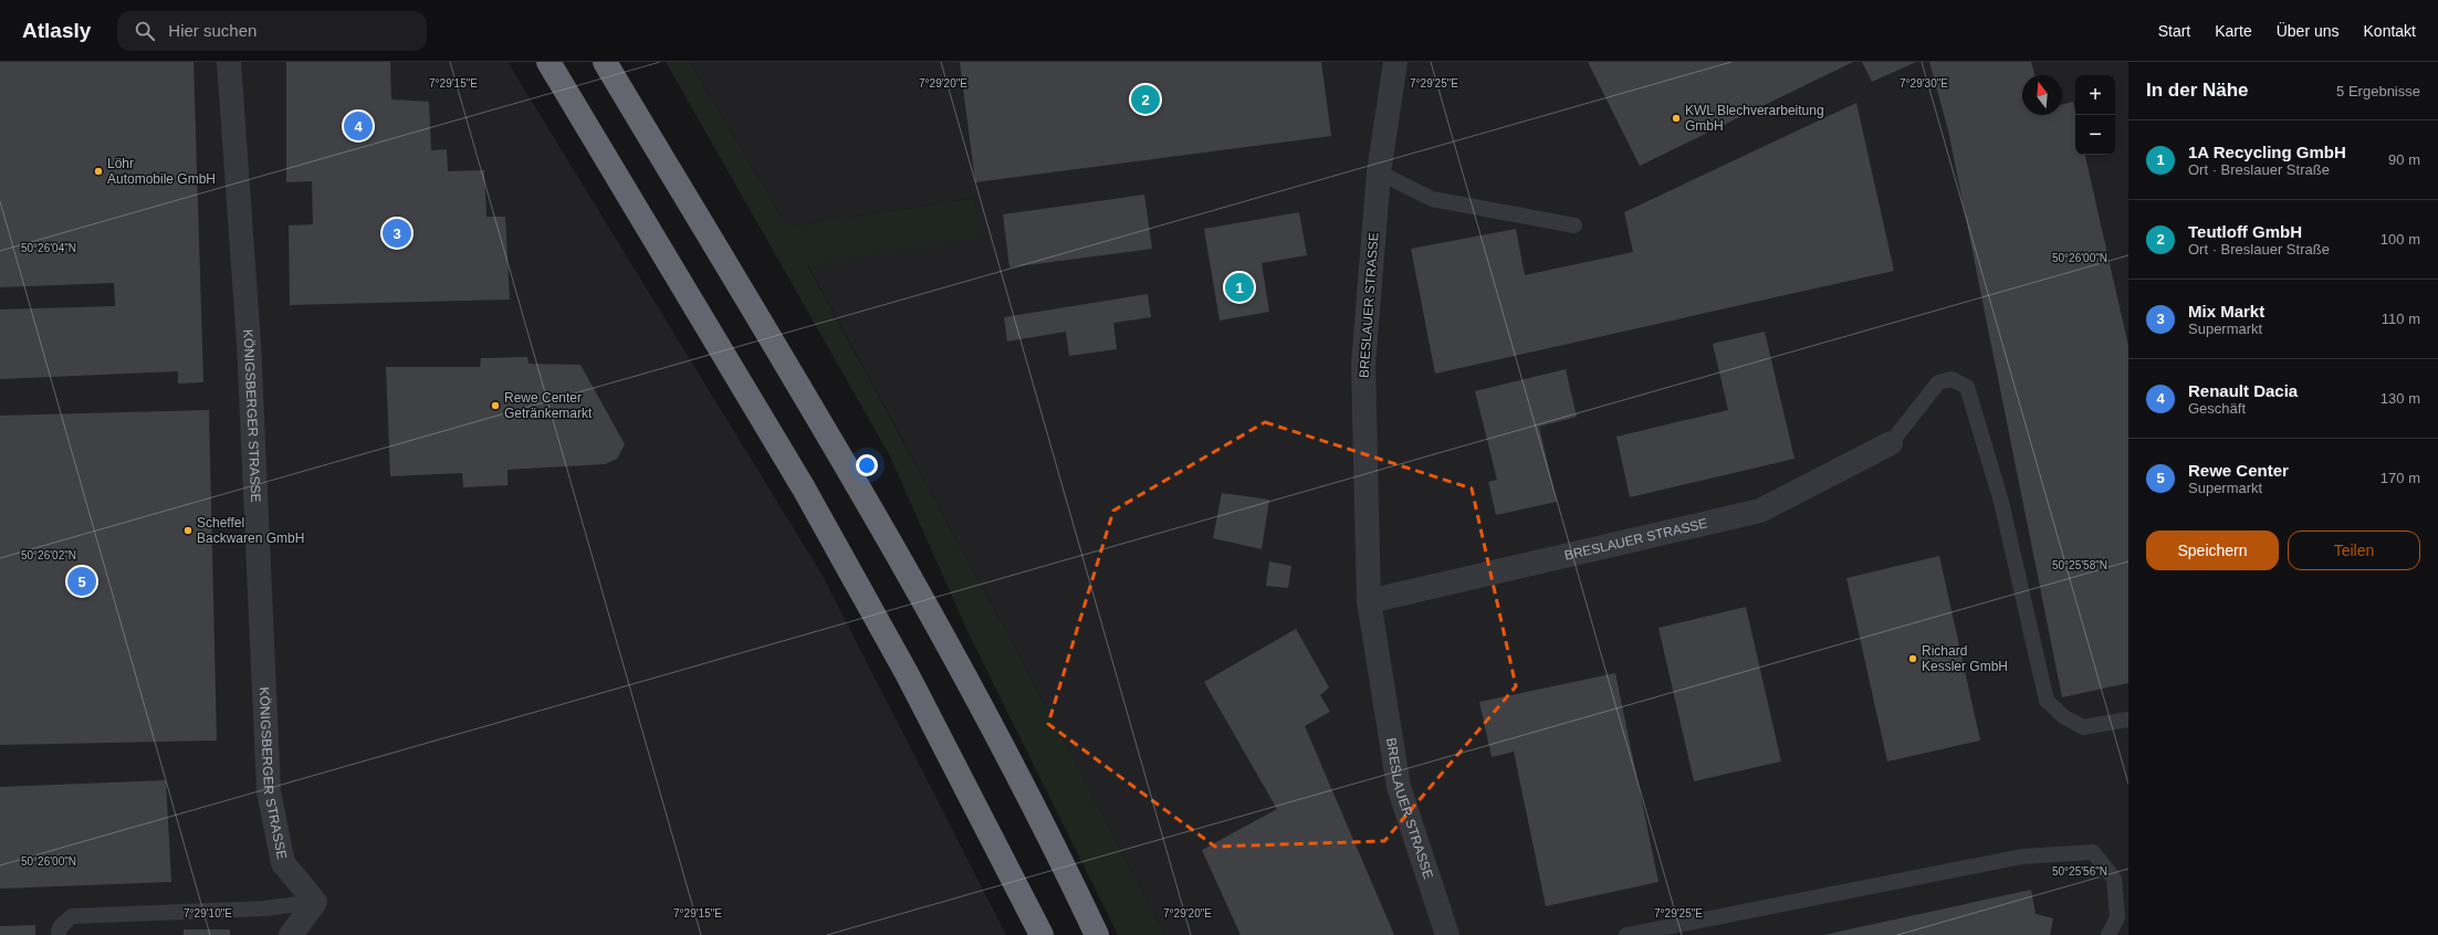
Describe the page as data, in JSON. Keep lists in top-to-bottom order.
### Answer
{
  "streets": {
    "street": ["BRESLAUER STRASSE", "KÖNIGSBERGER STRASSE"]
  },
  "places": [
    "KWL Blechverarbeitung GmbH",
    "Löhr Automobile GmbH",
    "Rewe Center Getränkemarkt",
    "Scheffel Backwaren GmbH",
    "Richard Kessler GmbH"
  ],
  "north": "top",
  "page": {
    "header": "Atlasly",
    "search": "Hier suchen",
    "nav": [
      "Start",
      "Karte",
      "Über uns",
      "Kontakt"
    ],
    "heading": ["In der Nähe", "5 Ergebnisse"],
    "map_buttons": ["+", "−"],
    "pins": [
      "2",
      "4",
      "3",
      "1",
      "5"
    ],
    "list": [
      {
        "mark": "1",
        "name": "1A Recycling GmbH",
        "note": "Ort · Breslauer Straße",
        "value": "90 m"
      },
      {
        "mark": "2",
        "name": "Teutloff GmbH",
        "note": "Ort · Breslauer Straße",
        "value": "100 m"
      },
      {
        "mark": "3",
        "name": "Mix Markt",
        "note": "Supermarkt",
        "value": "110 m"
      },
      {
        "mark": "4",
        "name": "Renault Dacia",
        "note": "Geschäft",
        "value": "130 m"
      },
      {
        "mark": "5",
        "name": "Rewe Center",
        "note": "Supermarkt",
        "value": "170 m"
      }
    ],
    "buttons": ["Speichern", "Teilen"]
  },
  "coordinates": [
    "7°29'15\"E",
    "7°29'20\"E",
    "7°29'25\"E",
    "7°29'30\"E",
    "50°26'04\"N",
    "50°26'00\"N",
    "50°26'02\"N",
    "50°25'58\"N",
    "50°25'56\"N",
    "7°29'10\"E"
  ]
}
